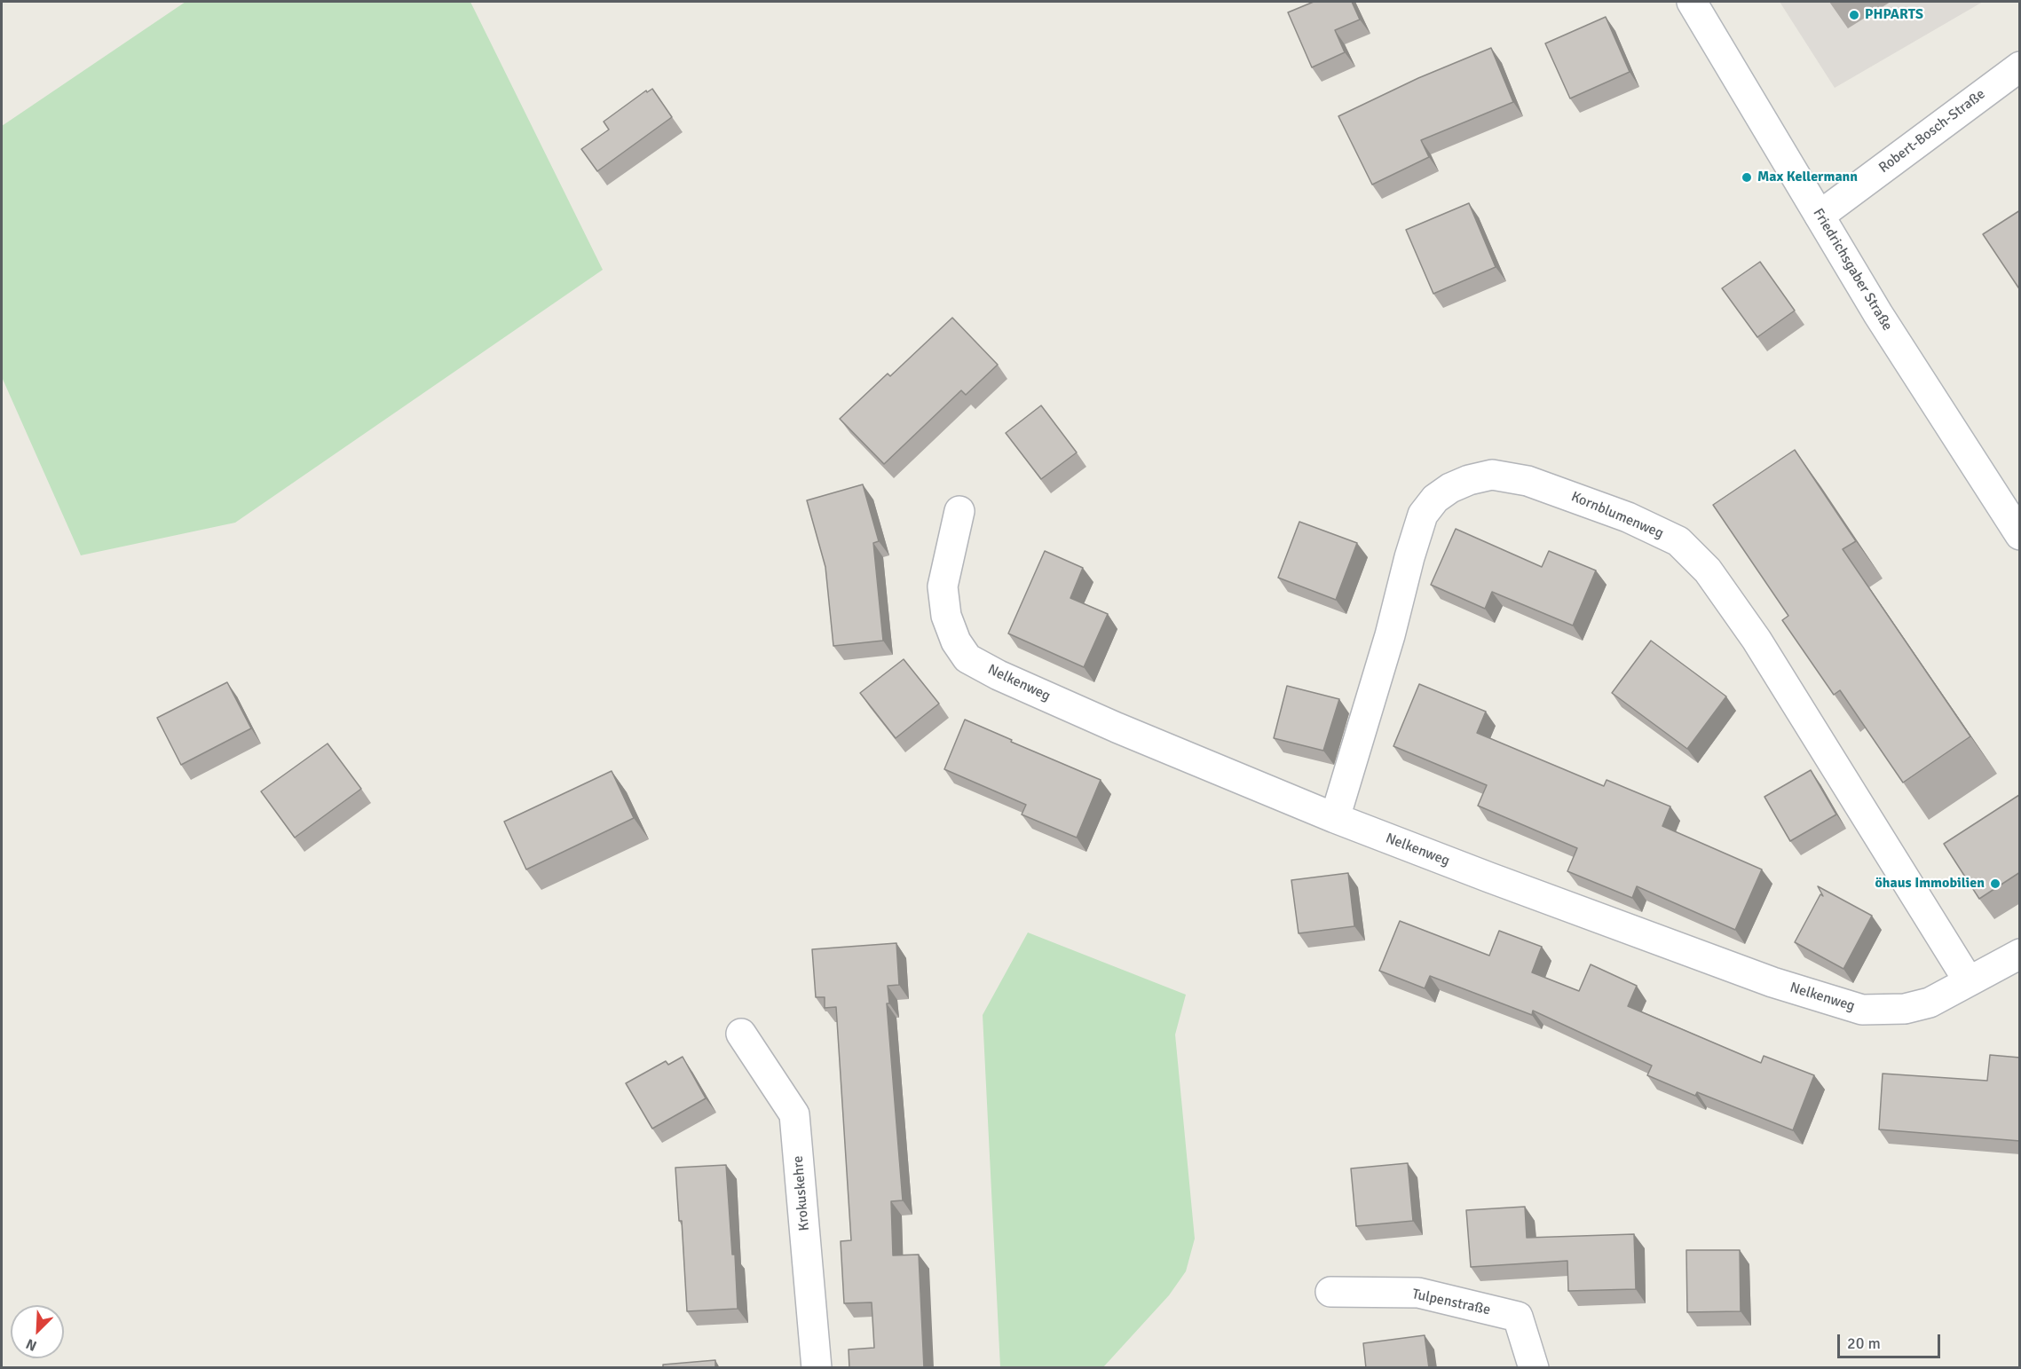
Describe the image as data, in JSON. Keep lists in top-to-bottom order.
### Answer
{
  "streets": {
    "street": [
      "Robert-Bosch-Straße",
      "Friedrichsgaber Straße",
      "Kornblumenweg",
      "Nelkenweg",
      "Krokuskehre",
      "Tulpenstraße"
    ]
  },
  "crossings": [
    ["Robert-Bosch-Straße", "Friedrichsgaber Straße"],
    ["Kornblumenweg", "Nelkenweg"]
  ],
  "places": ["PHPARTS", "Max Kellermann", "öhaus Immobilien"],
  "scale_bar": "20 m",
  "north": "bottom left"
}
